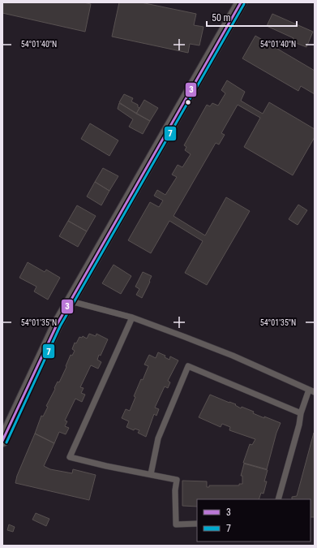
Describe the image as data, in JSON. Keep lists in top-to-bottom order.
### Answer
{
  "lines": ["transit line 3", "transit line 7"],
  "legend": ["3", "7"],
  "scale_bar": "50 m",
  "coordinates": ["54°01'40\"N", "54°01'35\"N"]
}
